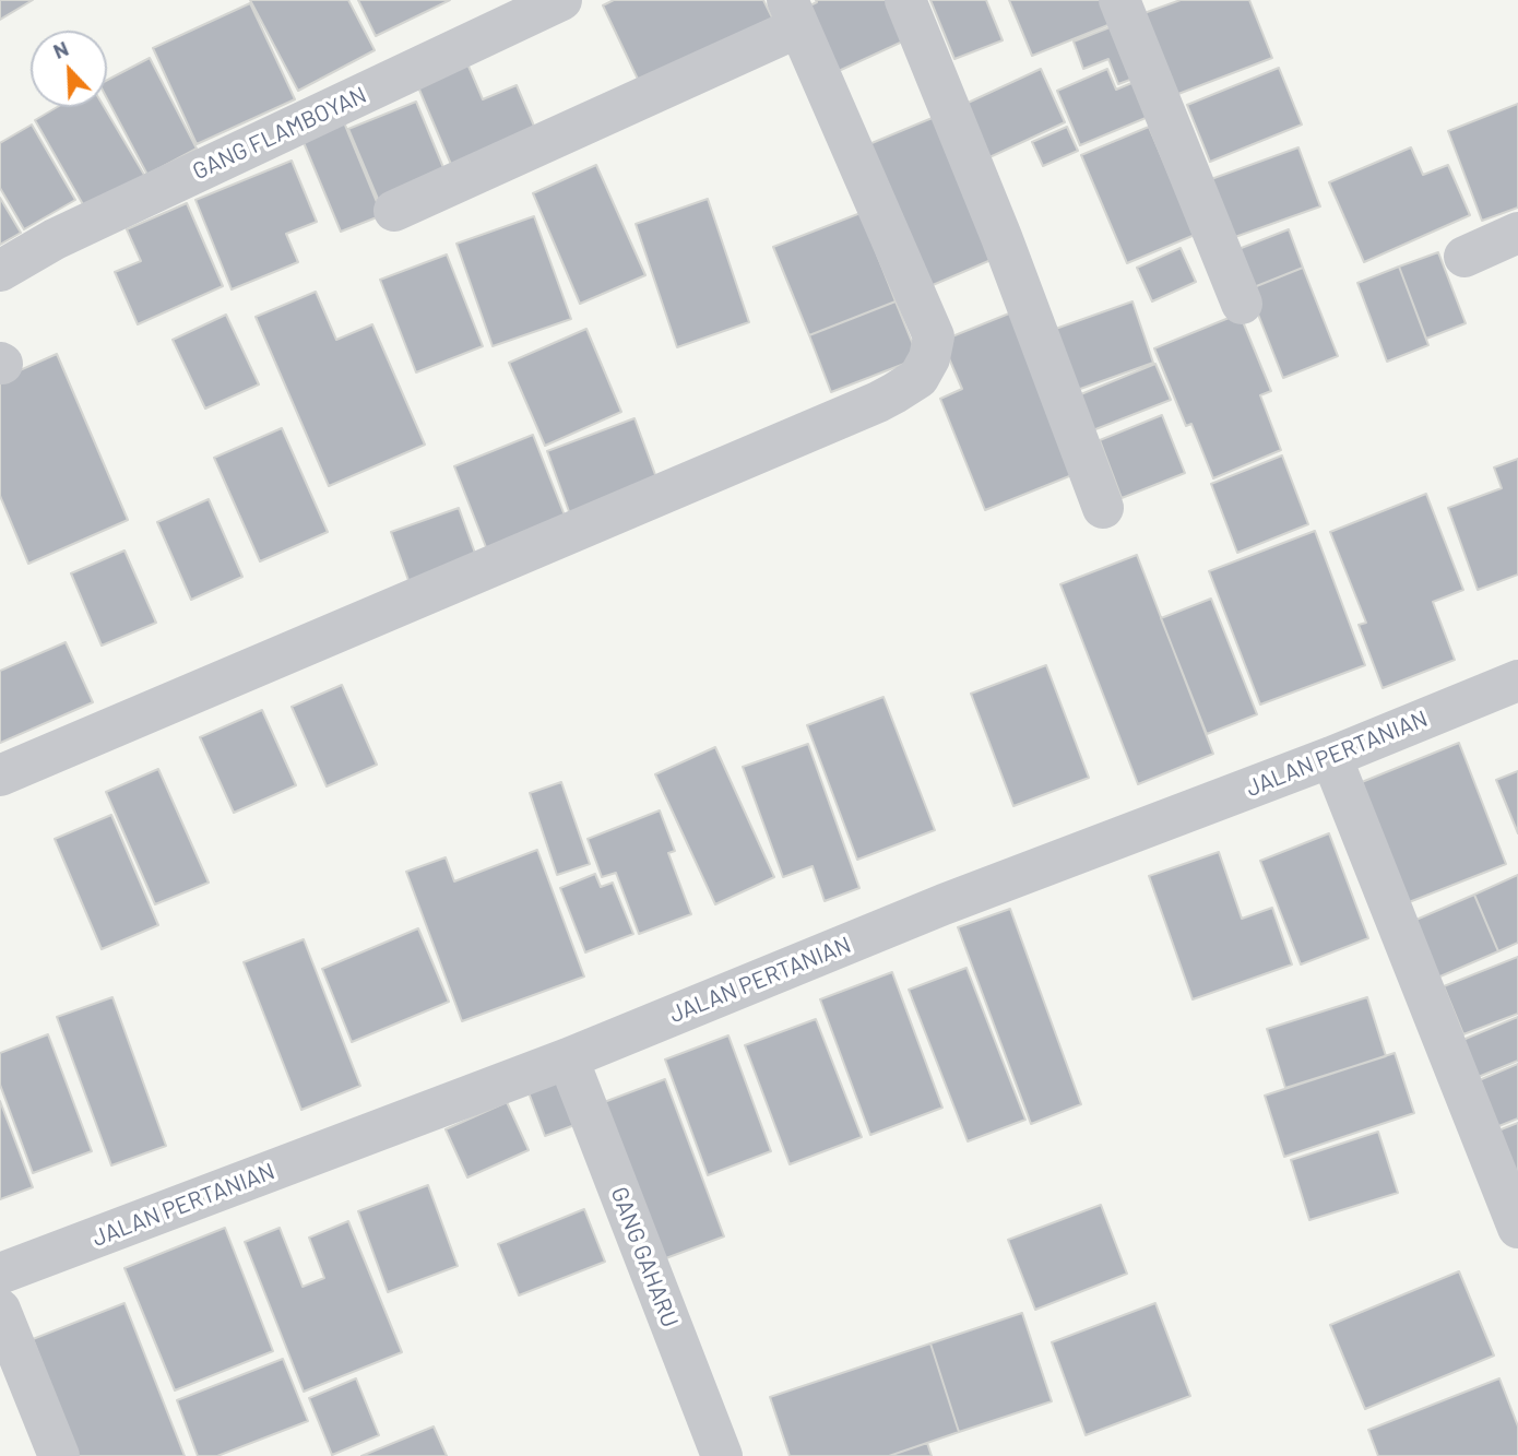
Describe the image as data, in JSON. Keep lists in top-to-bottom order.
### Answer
{
  "streets": {
    "street": ["GANG FLAMBOYAN", "JALAN PERTANIAN", "GANG GAHARU"]
  },
  "crossings": [
    ["JALAN PERTANIAN", "GANG GAHARU"]
  ],
  "north": "top left"
}
